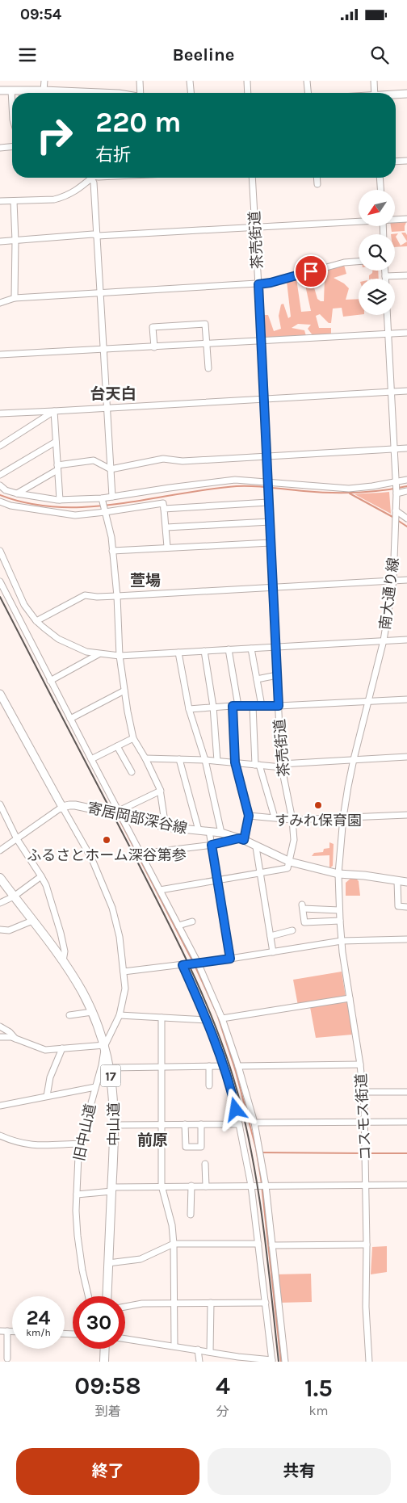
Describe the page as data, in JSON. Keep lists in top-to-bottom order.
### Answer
{
  "streets": {
    "highway": ["17", "中山道"],
    "main road": ["寄居岡部深谷線"],
    "street": [
      "茶売街道",
      "南大通り線",
      "コスモス街道",
      "旧中山道"
    ]
  },
  "crossings": [
    ["茶売街道", "寄居岡部深谷線"],
    ["南大通り線", "寄居岡部深谷線"],
    ["南大通り線", "コスモス街道"],
    ["寄居岡部深谷線", "コスモス街道"],
    ["寄居岡部深谷線", "旧中山道"],
    ["中山道", "旧中山道"]
  ],
  "districts": ["台天白", "萱場", "前原"],
  "places": ["すみれ保育園", "ふるさとホーム深谷第参"],
  "north": "bottom left",
  "page": {
    "status": "09:54",
    "header": "Beeline",
    "turn": ["220 m", "右折"],
    "speed": "24 km/h",
    "limit": "30",
    "eta": [
      "09:58",
      "到着",
      "4",
      "分",
      "1.5",
      "km"
    ],
    "buttons": ["終了", "共有"]
  }
}
